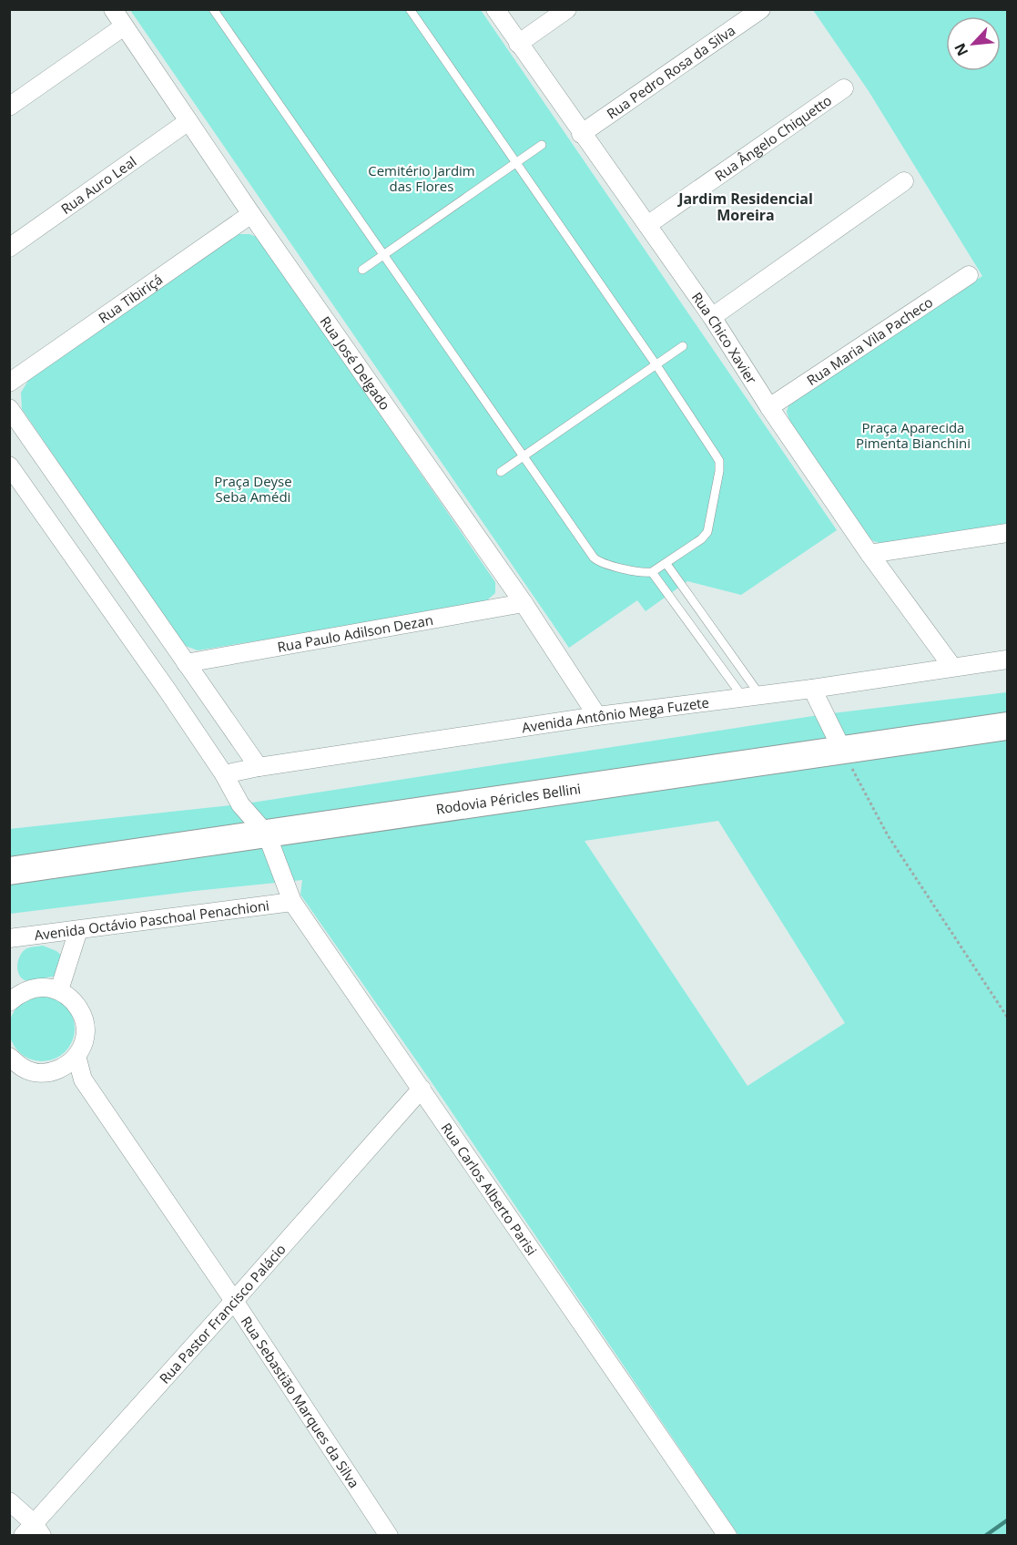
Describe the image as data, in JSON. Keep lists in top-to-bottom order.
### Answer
{
  "streets": {
    "main road": ["Rodovia Péricles Bellini"],
    "street": [
      "Rua Pedro Rosa da Silva",
      "Rua Ângelo Chiquetto",
      "Rua Auro Leal",
      "Rua Tibiriçá",
      "Rua Chico Xavier",
      "Rua Maria Vila Pacheco",
      "Rua José Delgado",
      "Rua Paulo Adilson Dezan",
      "Avenida Antônio Mega Fuzete",
      "Avenida Octávio Paschoal Penachioni",
      "Rua Carlos Alberto Parisi",
      "Rua Pastor Francisco Palácio",
      "Rua Sebastião Marques da Silva"
    ]
  },
  "crossings": [
    ["Rua Pedro Rosa da Silva", "Rua Chico Xavier"],
    ["Rua Ângelo Chiquetto", "Rua Chico Xavier"],
    ["Rua Auro Leal", "Rua José Delgado"],
    ["Rua Tibiriçá", "Rua José Delgado"],
    ["Rua Chico Xavier", "Rua Maria Vila Pacheco"],
    ["Rua Chico Xavier", "Avenida Antônio Mega Fuzete"],
    ["Rua José Delgado", "Rua Paulo Adilson Dezan"],
    ["Rua José Delgado", "Avenida Antônio Mega Fuzete"],
    ["Rodovia Péricles Bellini", "Rua Carlos Alberto Parisi"],
    ["Avenida Octávio Paschoal Penachioni", "Rua Carlos Alberto Parisi"],
    ["Rua Carlos Alberto Parisi", "Rua Pastor Francisco Palácio"],
    ["Rua Pastor Francisco Palácio", "Rua Sebastião Marques da Silva"]
  ],
  "districts": ["Jardim Residencial Moreira"],
  "parks": ["Cemitério Jardim das Flores", "Praça Aparecida Pimenta Bianchini", "Praça Deyse Seba Amédi"],
  "north": "bottom left"
}
